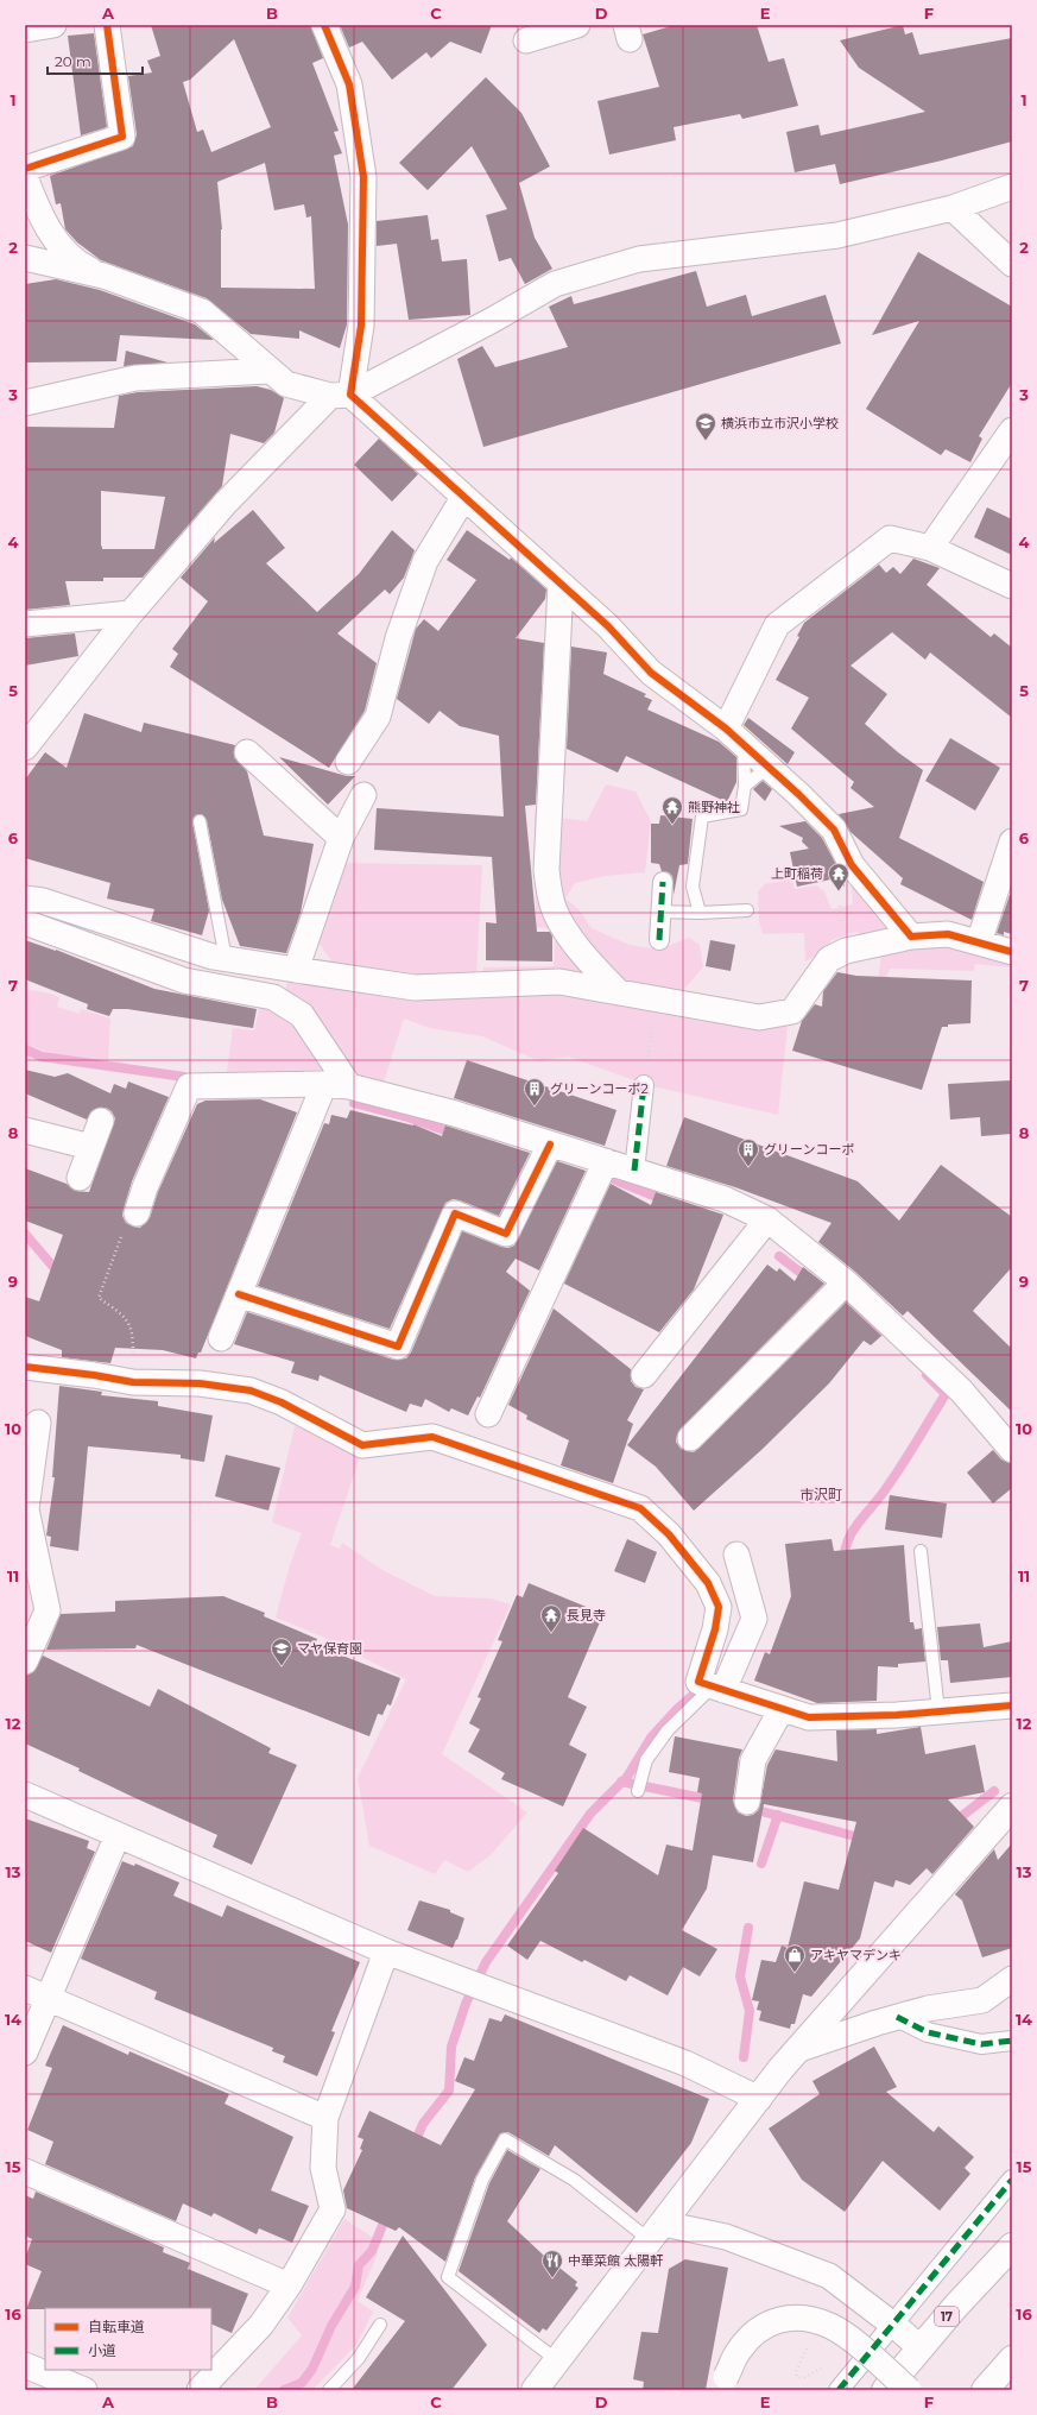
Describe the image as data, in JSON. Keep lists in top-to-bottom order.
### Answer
{
  "streets": {
    "street": ["17"]
  },
  "districts": ["市沢町"],
  "places": {
    "school or university": ["横浜市立市沢小学校", "マヤ保育園"],
    "temple": ["熊野神社", "上町稲荷", "長見寺"],
    "building": ["グリーンコーポ2", "グリーンコーポ"],
    "shop": ["アキヤマデンキ"],
    "restaurant": ["中華菜館 太陽軒"]
  },
  "legend": ["自転車道", "小道"],
  "scale_bar": "20 m",
  "grid": {
    "columns": [
      "A",
      "B",
      "C",
      "D",
      "E",
      "F"
    ],
    "rows": [
      "1",
      "2",
      "3",
      "4",
      "5",
      "6",
      "7",
      "8",
      "9",
      "10",
      "11",
      "12",
      "13",
      "14",
      "15",
      "16"
    ]
  }
}
